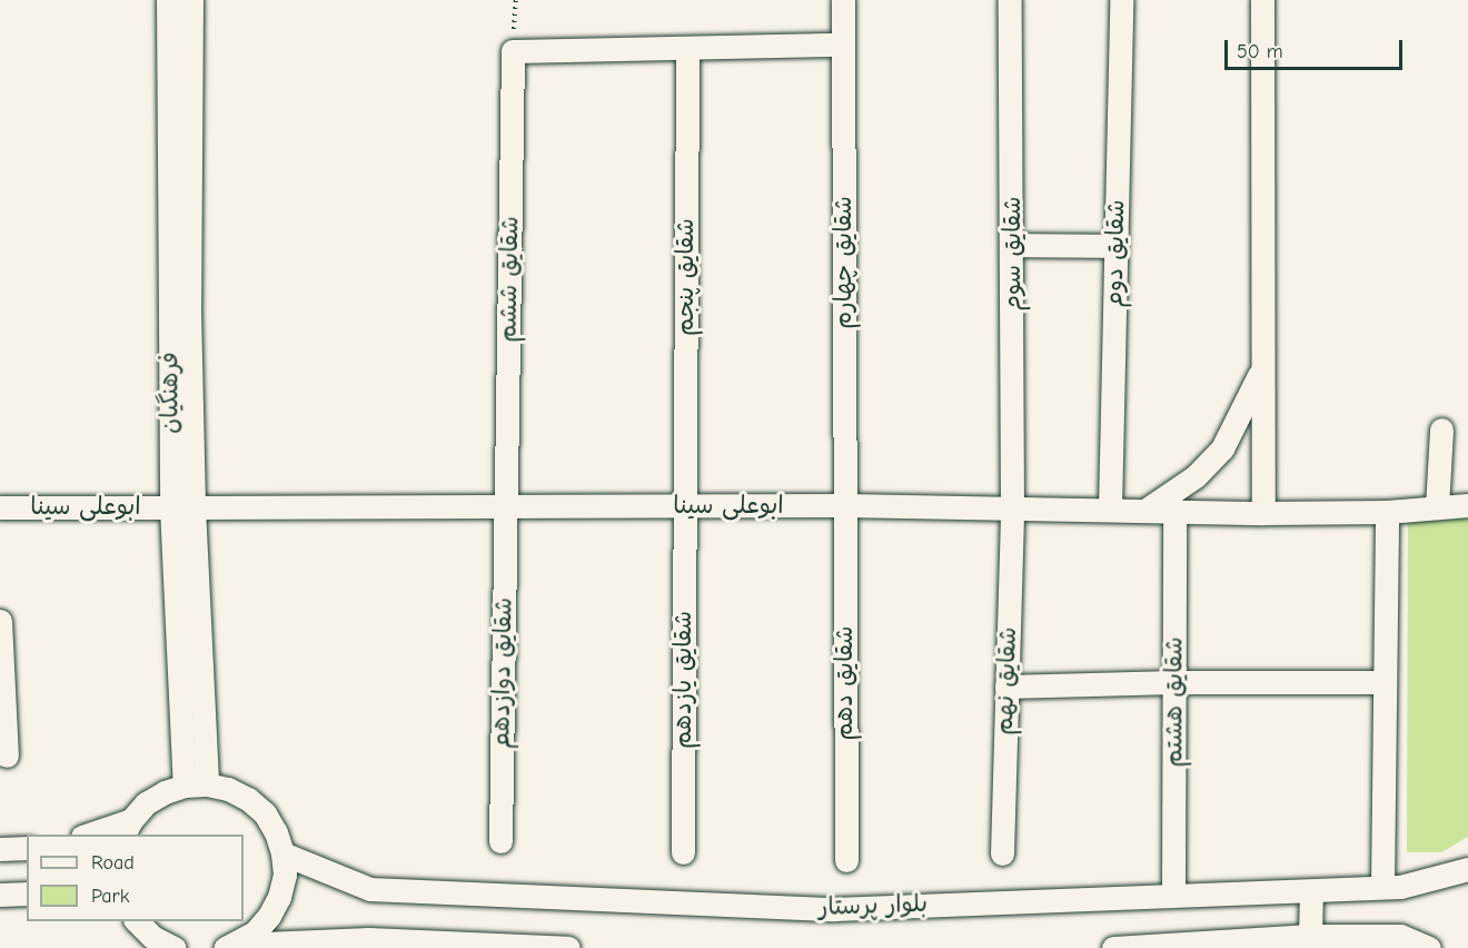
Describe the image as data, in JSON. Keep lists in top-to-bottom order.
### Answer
{
  "streets": {
    "street": [
      "شقایق سوم",
      "شقایق دوم",
      "شقایق چهارم",
      "شقایق پنجم",
      "شقایق ششم",
      "فرهنگیان",
      "ابوعلی سینا",
      "شقایق دوازدهم",
      "شقایق یازدهم",
      "شقایق نهم",
      "شقایق دهم",
      "شقایق هشتم",
      "بلوار پرستار"
    ]
  },
  "crossings": [
    ["شقایق سوم", "ابوعلی سینا"],
    ["شقایق سوم", "شقایق نهم"],
    ["شقایق دوم", "ابوعلی سینا"],
    ["شقایق چهارم", "ابوعلی سینا"],
    ["شقایق چهارم", "شقایق دهم"],
    ["شقایق پنجم", "شقایق ششم"],
    ["شقایق پنجم", "ابوعلی سینا"],
    ["شقایق پنجم", "شقایق یازدهم"],
    ["شقایق ششم", "ابوعلی سینا"],
    ["شقایق ششم", "شقایق دوازدهم"],
    ["فرهنگیان", "ابوعلی سینا"],
    ["ابوعلی سینا", "شقایق دوازدهم"],
    ["ابوعلی سینا", "شقایق یازدهم"],
    ["ابوعلی سینا", "شقایق نهم"],
    ["ابوعلی سینا", "شقایق دهم"],
    ["ابوعلی سینا", "شقایق هشتم"],
    ["شقایق هشتم", "بلوار پرستار"]
  ],
  "legend": ["Road", "Park"],
  "scale_bar": "50 m"
}
